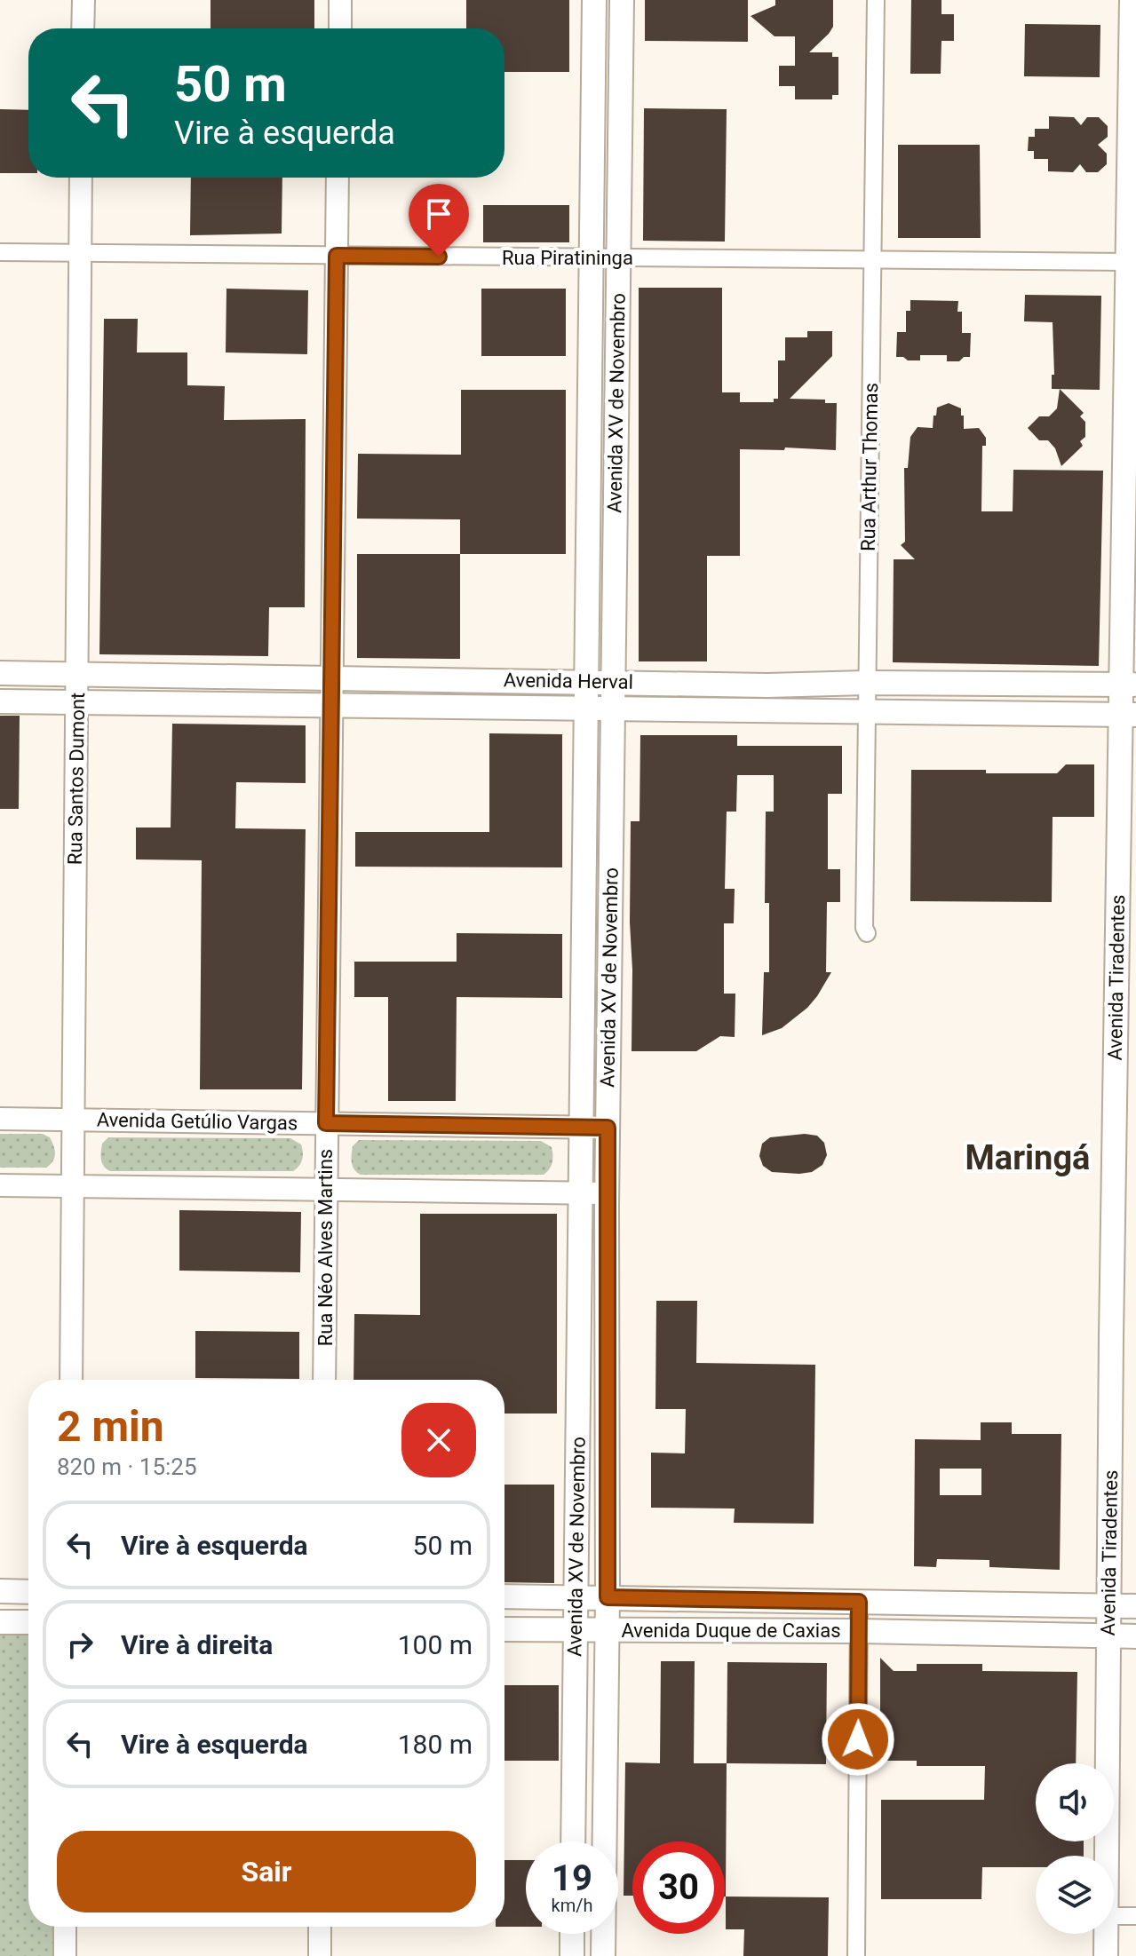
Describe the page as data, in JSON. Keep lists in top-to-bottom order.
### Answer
{
  "streets": {
    "main road": [
      "Avenida XV de Novembro",
      "Avenida Herval",
      "Avenida Tiradentes",
      "Avenida Duque de Caxias"
    ],
    "street": [
      "Rua Piratininga",
      "Rua Arthur Thomas",
      "Rua Santos Dumont",
      "Avenida Getúlio Vargas",
      "Rua Néo Alves Martins"
    ]
  },
  "crossings": [
    ["Rua Piratininga", "Avenida XV de Novembro"],
    ["Rua Piratininga", "Rua Arthur Thomas"],
    ["Rua Piratininga", "Rua Santos Dumont"],
    ["Rua Piratininga", "Avenida Tiradentes"],
    ["Rua Piratininga", "Rua Néo Alves Martins"],
    ["Avenida XV de Novembro", "Avenida Herval"],
    ["Avenida XV de Novembro", "Avenida Getúlio Vargas"],
    ["Avenida XV de Novembro", "Avenida Duque de Caxias"],
    ["Rua Arthur Thomas", "Avenida Herval"],
    ["Avenida Herval", "Rua Santos Dumont"],
    ["Avenida Herval", "Avenida Tiradentes"],
    ["Avenida Herval", "Rua Néo Alves Martins"],
    ["Rua Santos Dumont", "Avenida Getúlio Vargas"],
    ["Avenida Tiradentes", "Avenida Duque de Caxias"],
    ["Avenida Getúlio Vargas", "Rua Néo Alves Martins"]
  ],
  "districts": ["Maringá"],
  "page": {
    "turn": ["50 m", "Vire à esquerda"],
    "heading": ["2 min", "820 m · 15:25"],
    "list": [
      {
        "name": "Vire à esquerda",
        "value": "50 m"
      },
      {
        "name": "Vire à direita",
        "value": "100 m"
      },
      {
        "name": "Vire à esquerda",
        "value": "180 m"
      }
    ],
    "buttons": "Sair",
    "speed": "19 km/h",
    "limit": "30"
  }
}
